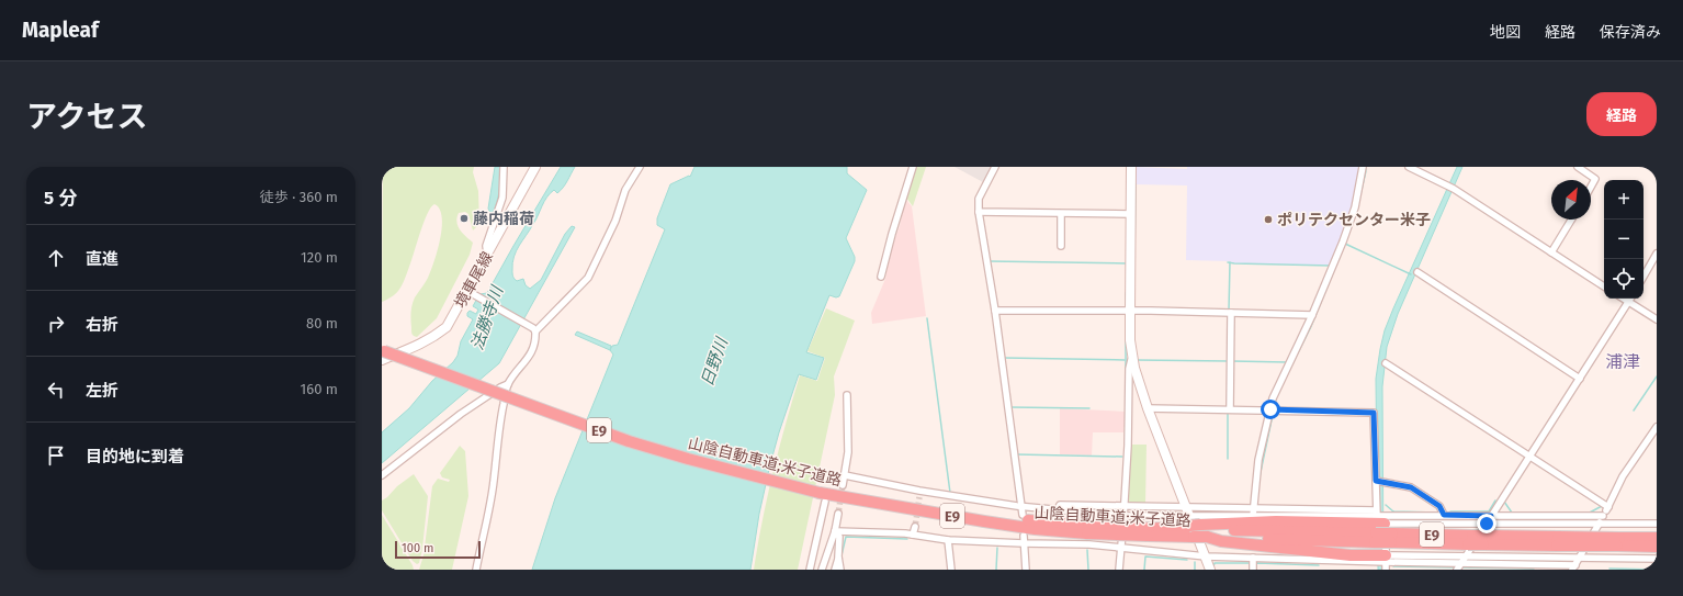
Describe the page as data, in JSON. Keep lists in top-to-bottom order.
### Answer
{
  "streets": {
    "highway": ["E9", "山陰自動車道;米子道路"],
    "street": ["境車尾線"]
  },
  "crossings": [
    ["境車尾線", "山陰自動車道;米子道路"]
  ],
  "districts": ["浦津"],
  "water": ["法勝寺川", "日野川"],
  "places": ["藤内稲荷", "ポリテクセンター米子"],
  "scale_bar": "100 m",
  "north": "top right",
  "page": {
    "header": "Mapleaf",
    "nav": ["地図", "経路", "保存済み"],
    "title": "アクセス",
    "buttons": "経路",
    "heading": ["5 分", "徒歩 · 360 m"],
    "map_buttons": ["+", "−"],
    "list": [
      ["直進", "120 m"],
      ["右折", "80 m"],
      ["左折", "160 m"],
      "目的地に到着"
    ],
    "scale": "100 m"
  }
}
